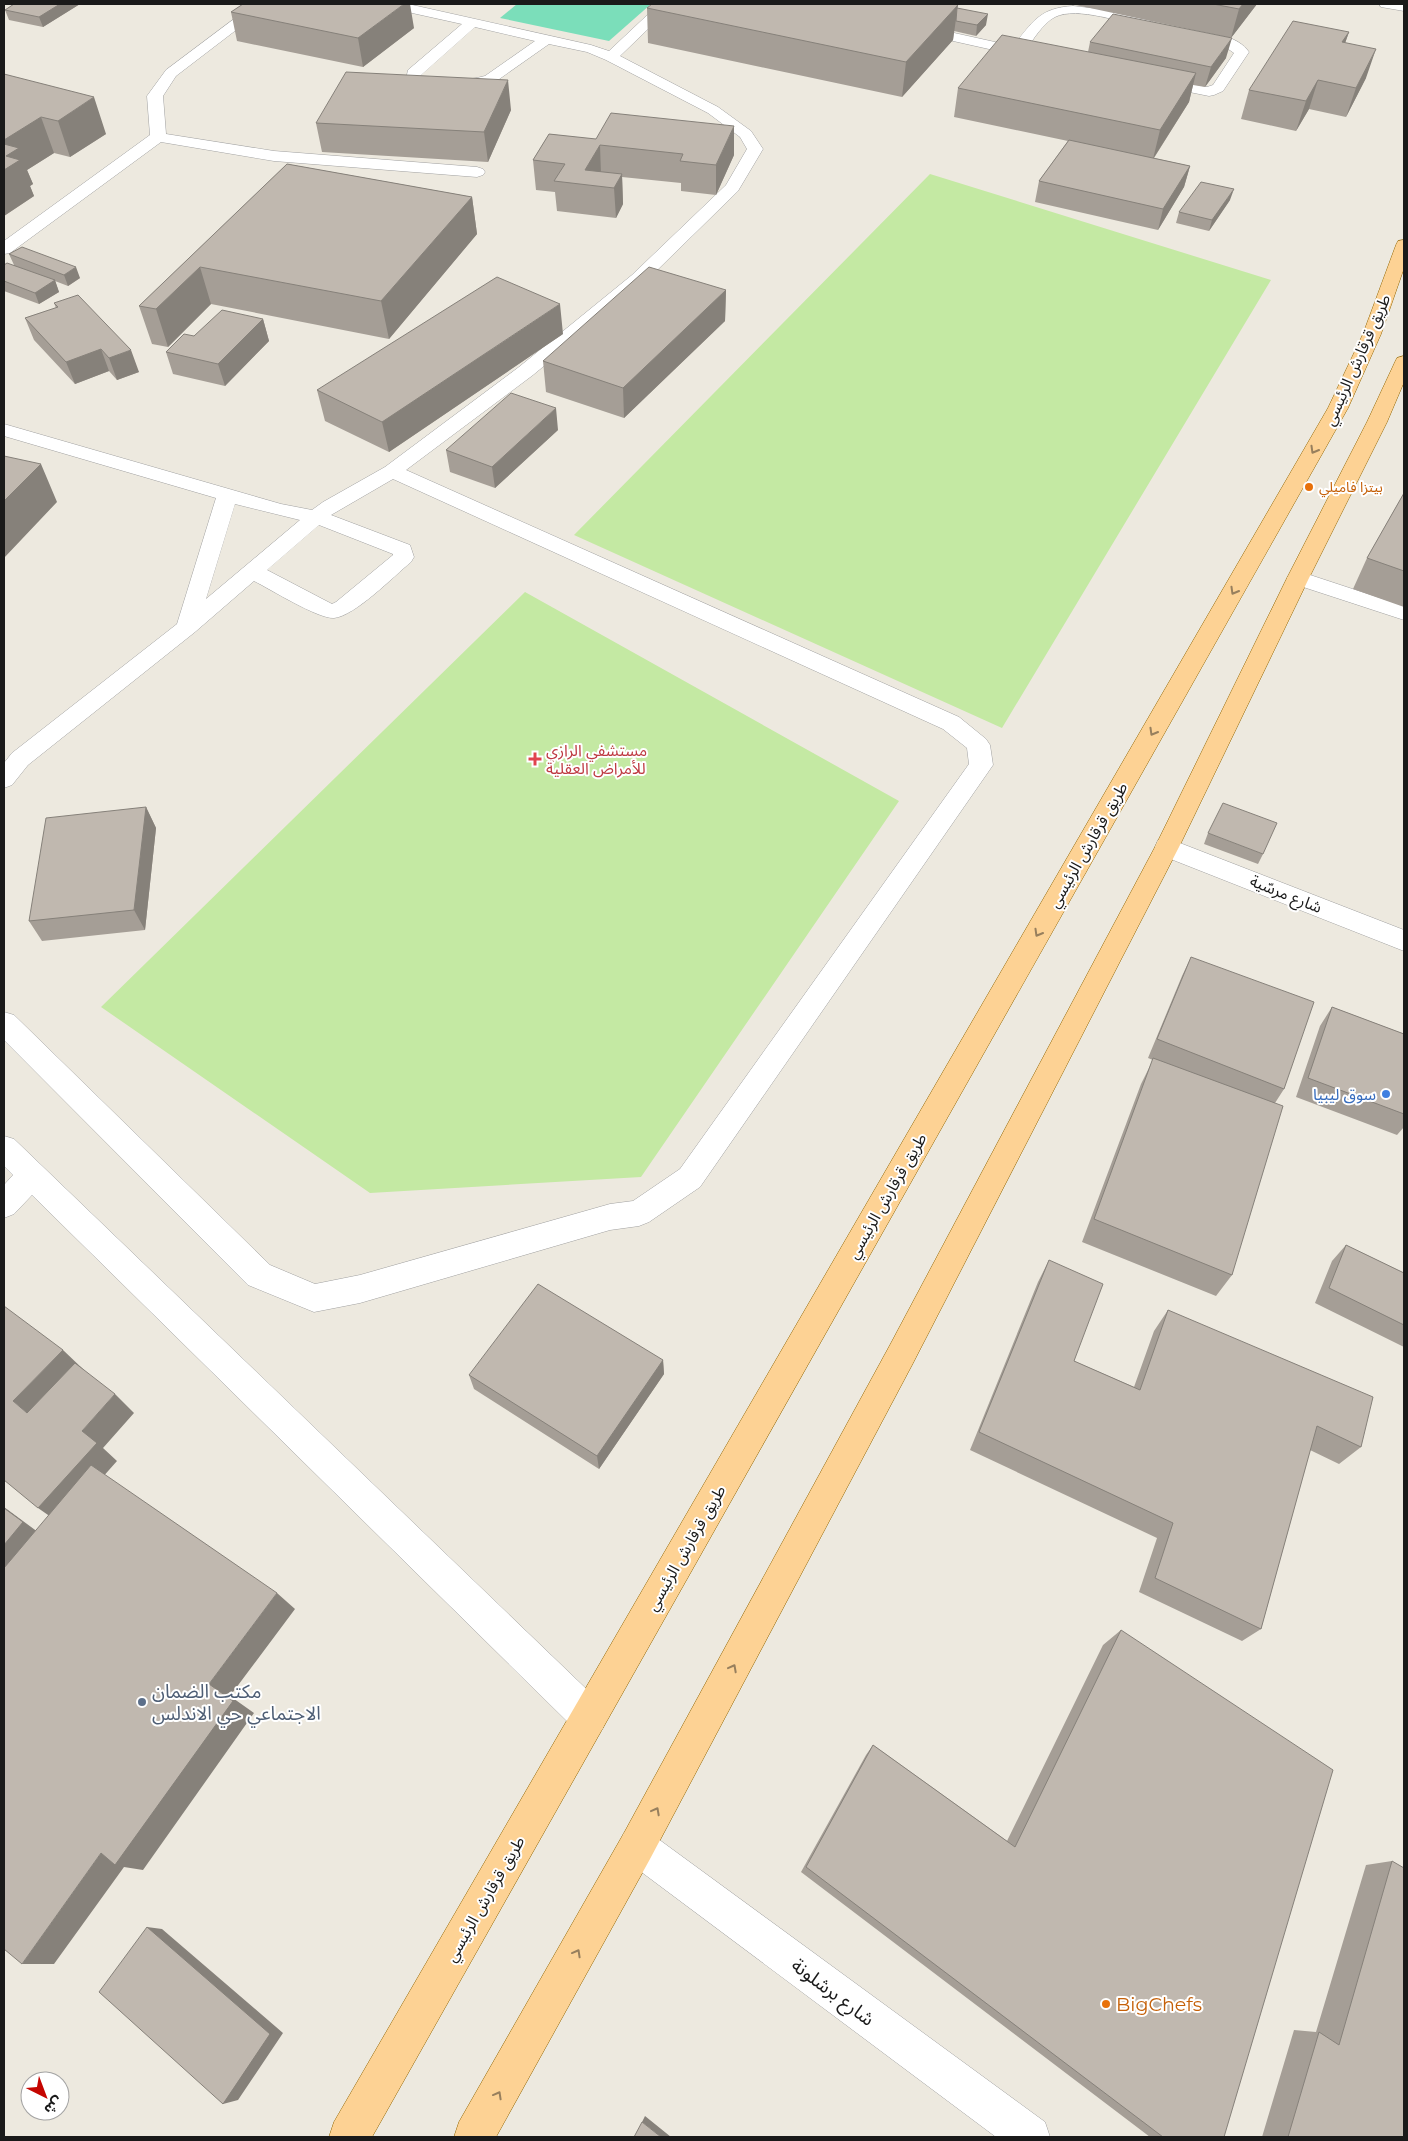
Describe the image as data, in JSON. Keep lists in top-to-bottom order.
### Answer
{
  "streets": {
    "main road": ["طريق قرقارش الرئيسي"],
    "street": ["شارع مرسّية", "شارع برشلونة"]
  },
  "places": {
    "other": [
      "بيتزا فاميلي",
      "سوق ليبيا",
      "مكتب الضمان الاجتماعي حي الاندلس",
      "BigChefs"
    ],
    "health": ["مستشفي الرازي للأمراض العقلية"]
  },
  "north": "bottom right"
}
